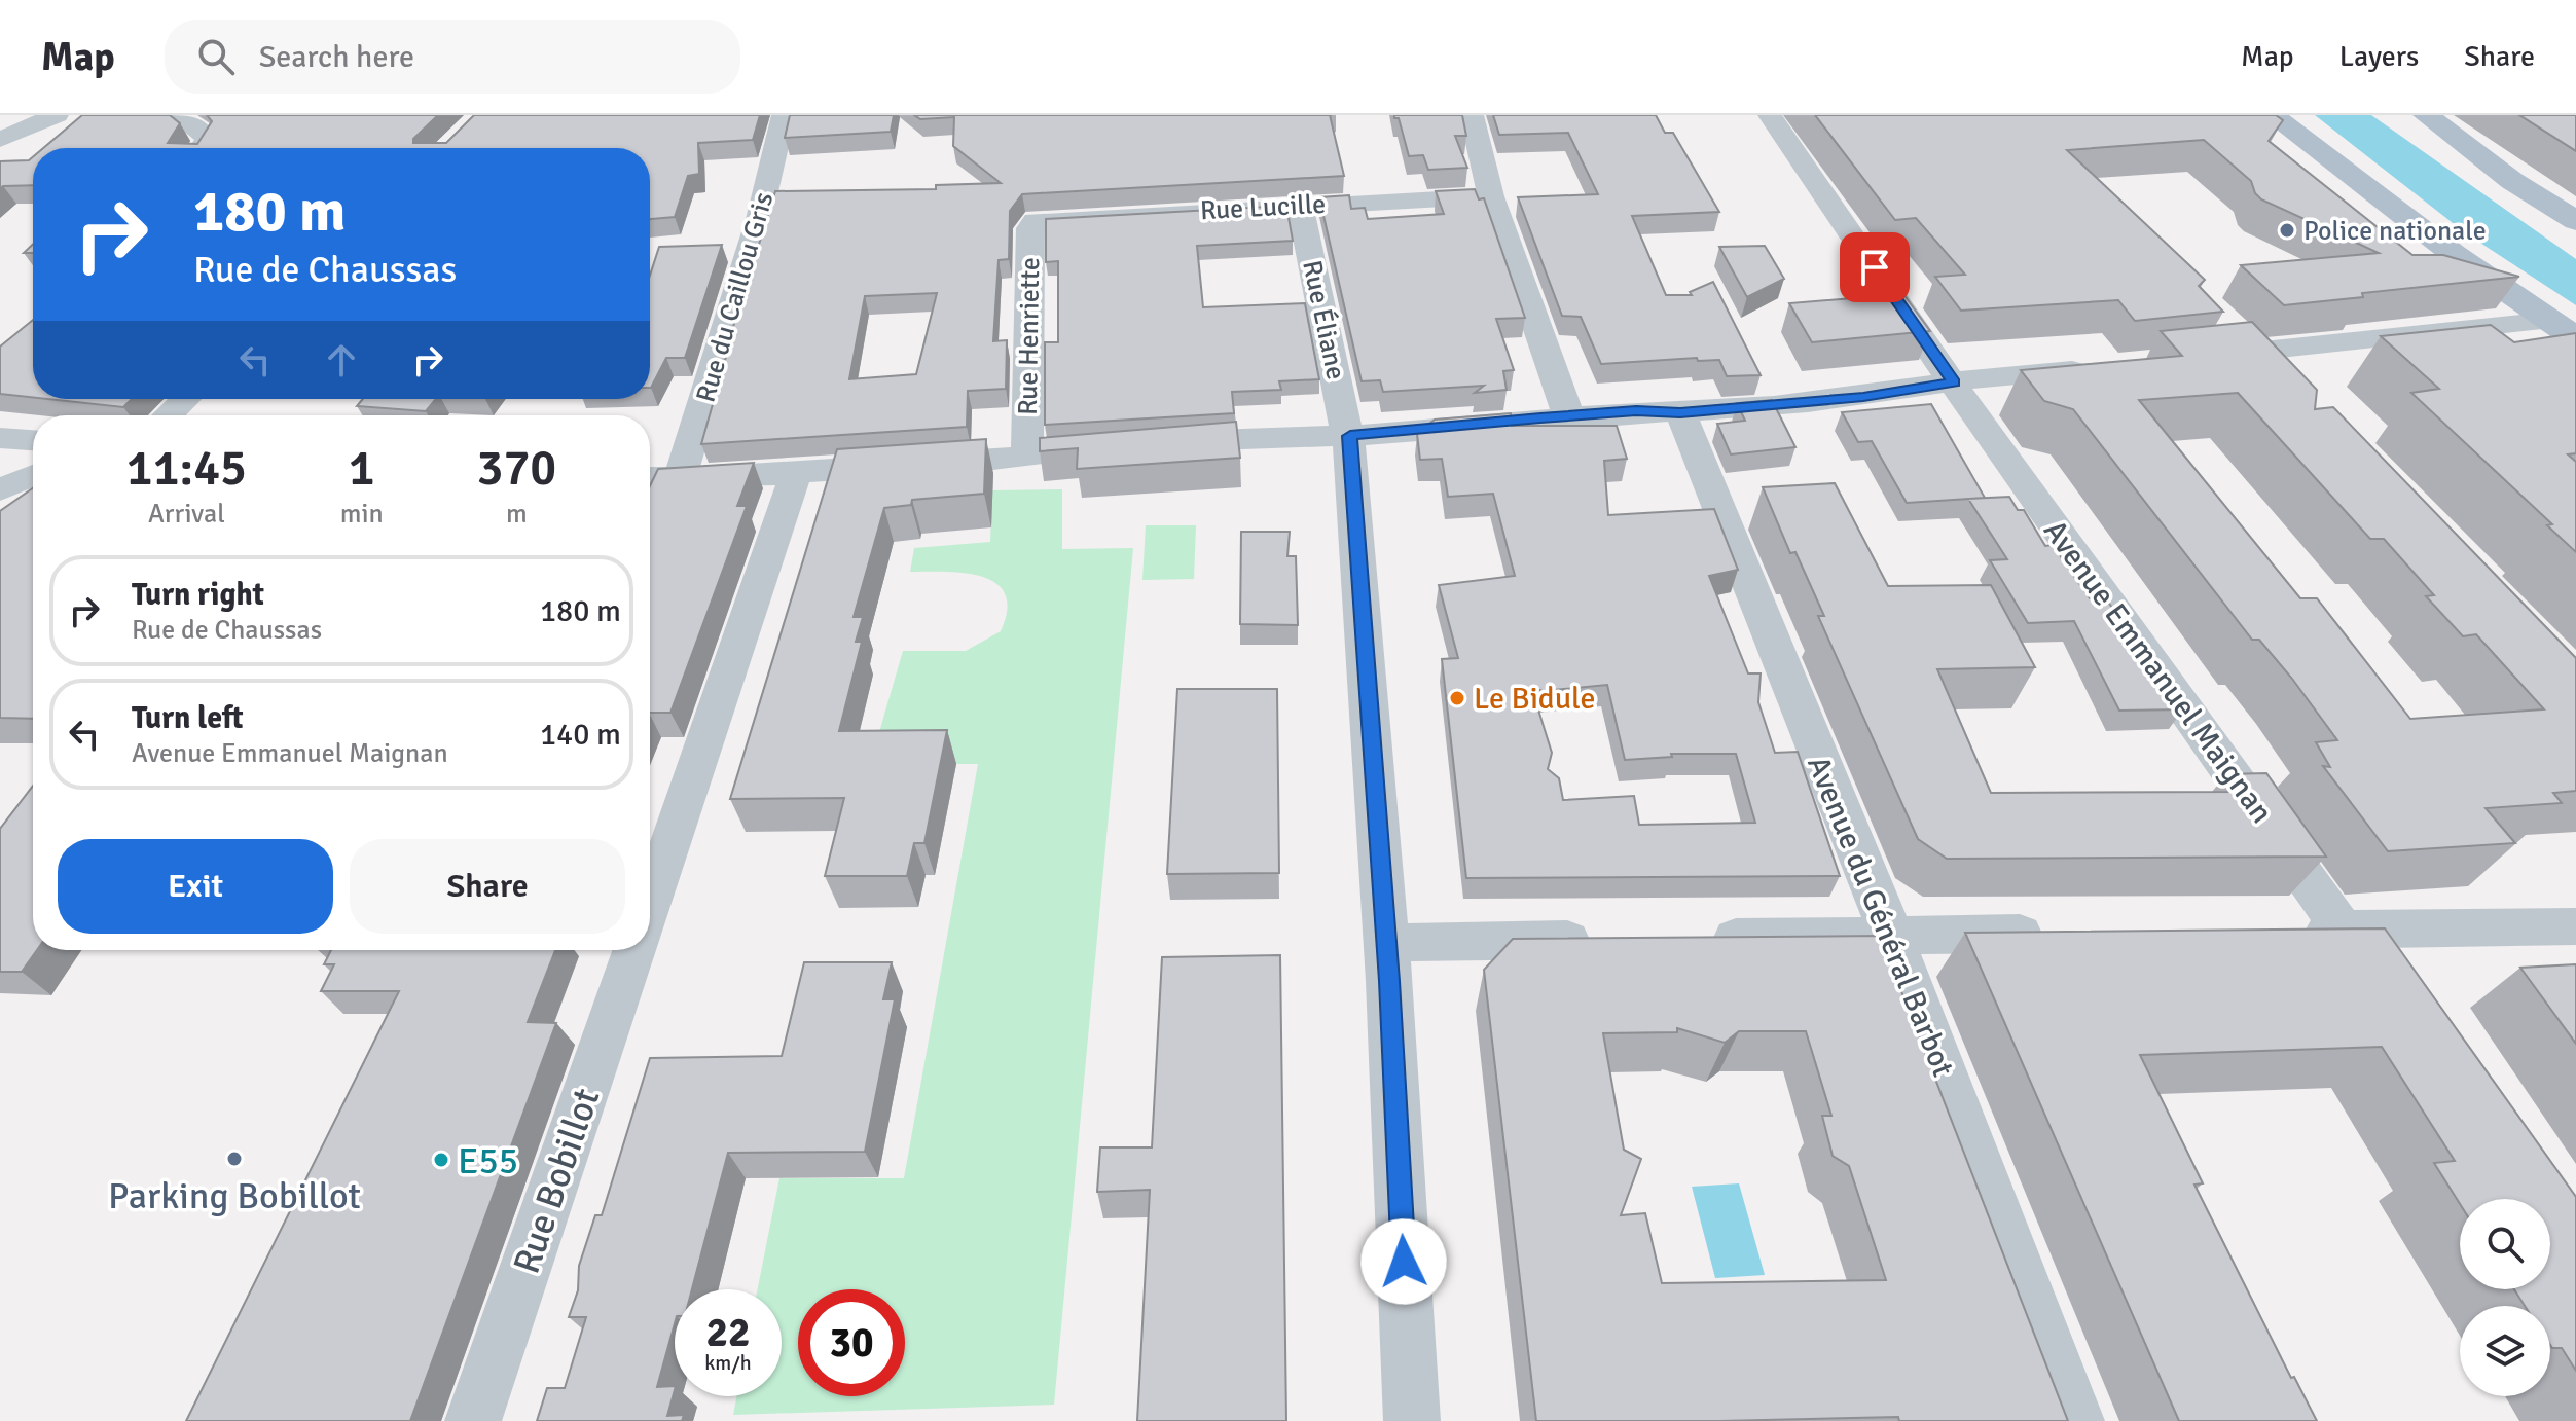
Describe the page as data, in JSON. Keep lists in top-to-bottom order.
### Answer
{
  "streets": {
    "street": [
      "Rue Lucille",
      "Rue du Caillou Gris",
      "Rue Éliane",
      "Rue Henriette",
      "Avenue Emmanuel Maignan",
      "Avenue du Général Barbot",
      "Rue Bobillot"
    ]
  },
  "crossings": [
    ["Rue Lucille", "Rue Éliane"],
    ["Rue Lucille", "Rue Henriette"]
  ],
  "places": [
    "Police nationale",
    "Le Bidule",
    "Parking Bobillot",
    "E55"
  ],
  "page": {
    "header": "Map",
    "search": "Search here",
    "nav": ["Map", "Layers", "Share"],
    "turn": ["180 m", "Rue de Chaussas"],
    "eta": [
      "11:45",
      "Arrival",
      "1",
      "min",
      "370",
      "m"
    ],
    "list": [
      {
        "name": "Turn right",
        "note": "Rue de Chaussas",
        "value": "180 m"
      },
      {
        "name": "Turn left",
        "note": "Avenue Emmanuel Maignan",
        "value": "140 m"
      }
    ],
    "buttons": ["Exit", "Share"],
    "speed": "22 km/h",
    "limit": "30"
  }
}
